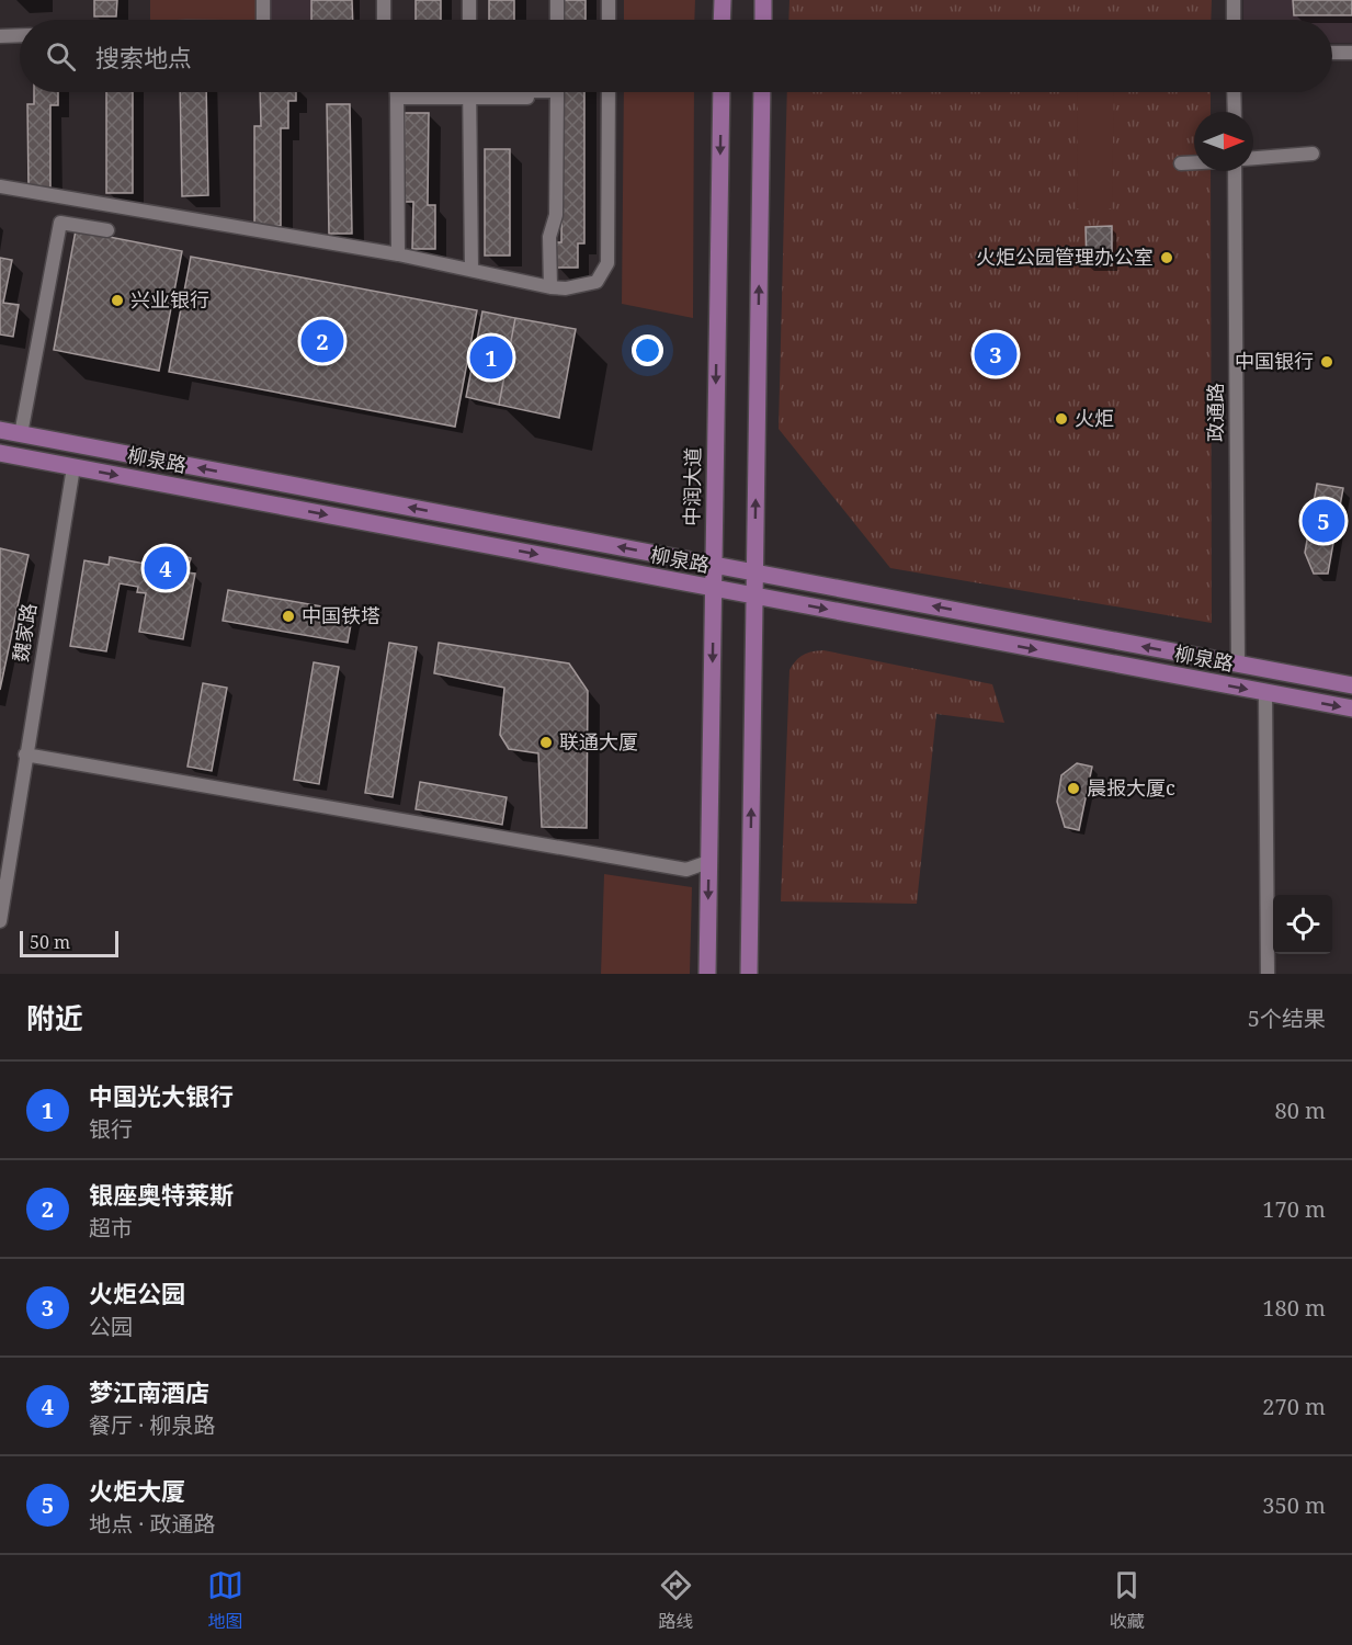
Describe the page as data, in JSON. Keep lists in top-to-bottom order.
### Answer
{
  "streets": {
    "main road": ["柳泉路", "中润大道"],
    "street": ["政通路", "魏家路"]
  },
  "crossings": [
    ["政通路", "柳泉路"],
    ["柳泉路", "中润大道"],
    ["柳泉路", "魏家路"]
  ],
  "places": [
    "火炬公园管理办公室",
    "兴业银行",
    "中国银行",
    "火炬",
    "中国铁塔",
    "联通大厦",
    "晨报大厦c"
  ],
  "scale_bar": "50 m",
  "north": "right",
  "page": {
    "search": "搜索地点",
    "pins": [
      "2",
      "3",
      "1",
      "5",
      "4"
    ],
    "scale": "50 m",
    "heading": ["附近", "5个结果"],
    "list": [
      {
        "mark": "1",
        "name": "中国光大银行",
        "note": "银行",
        "value": "80 m"
      },
      {
        "mark": "2",
        "name": "银座奥特莱斯",
        "note": "超市",
        "value": "170 m"
      },
      {
        "mark": "3",
        "name": "火炬公园",
        "note": "公园",
        "value": "180 m"
      },
      {
        "mark": "4",
        "name": "梦江南酒店",
        "note": "餐厅 · 柳泉路",
        "value": "270 m"
      },
      {
        "mark": "5",
        "name": "火炬大厦",
        "note": "地点 · 政通路",
        "value": "350 m"
      }
    ],
    "nav": ["地图", "路线", "收藏"]
  }
}
